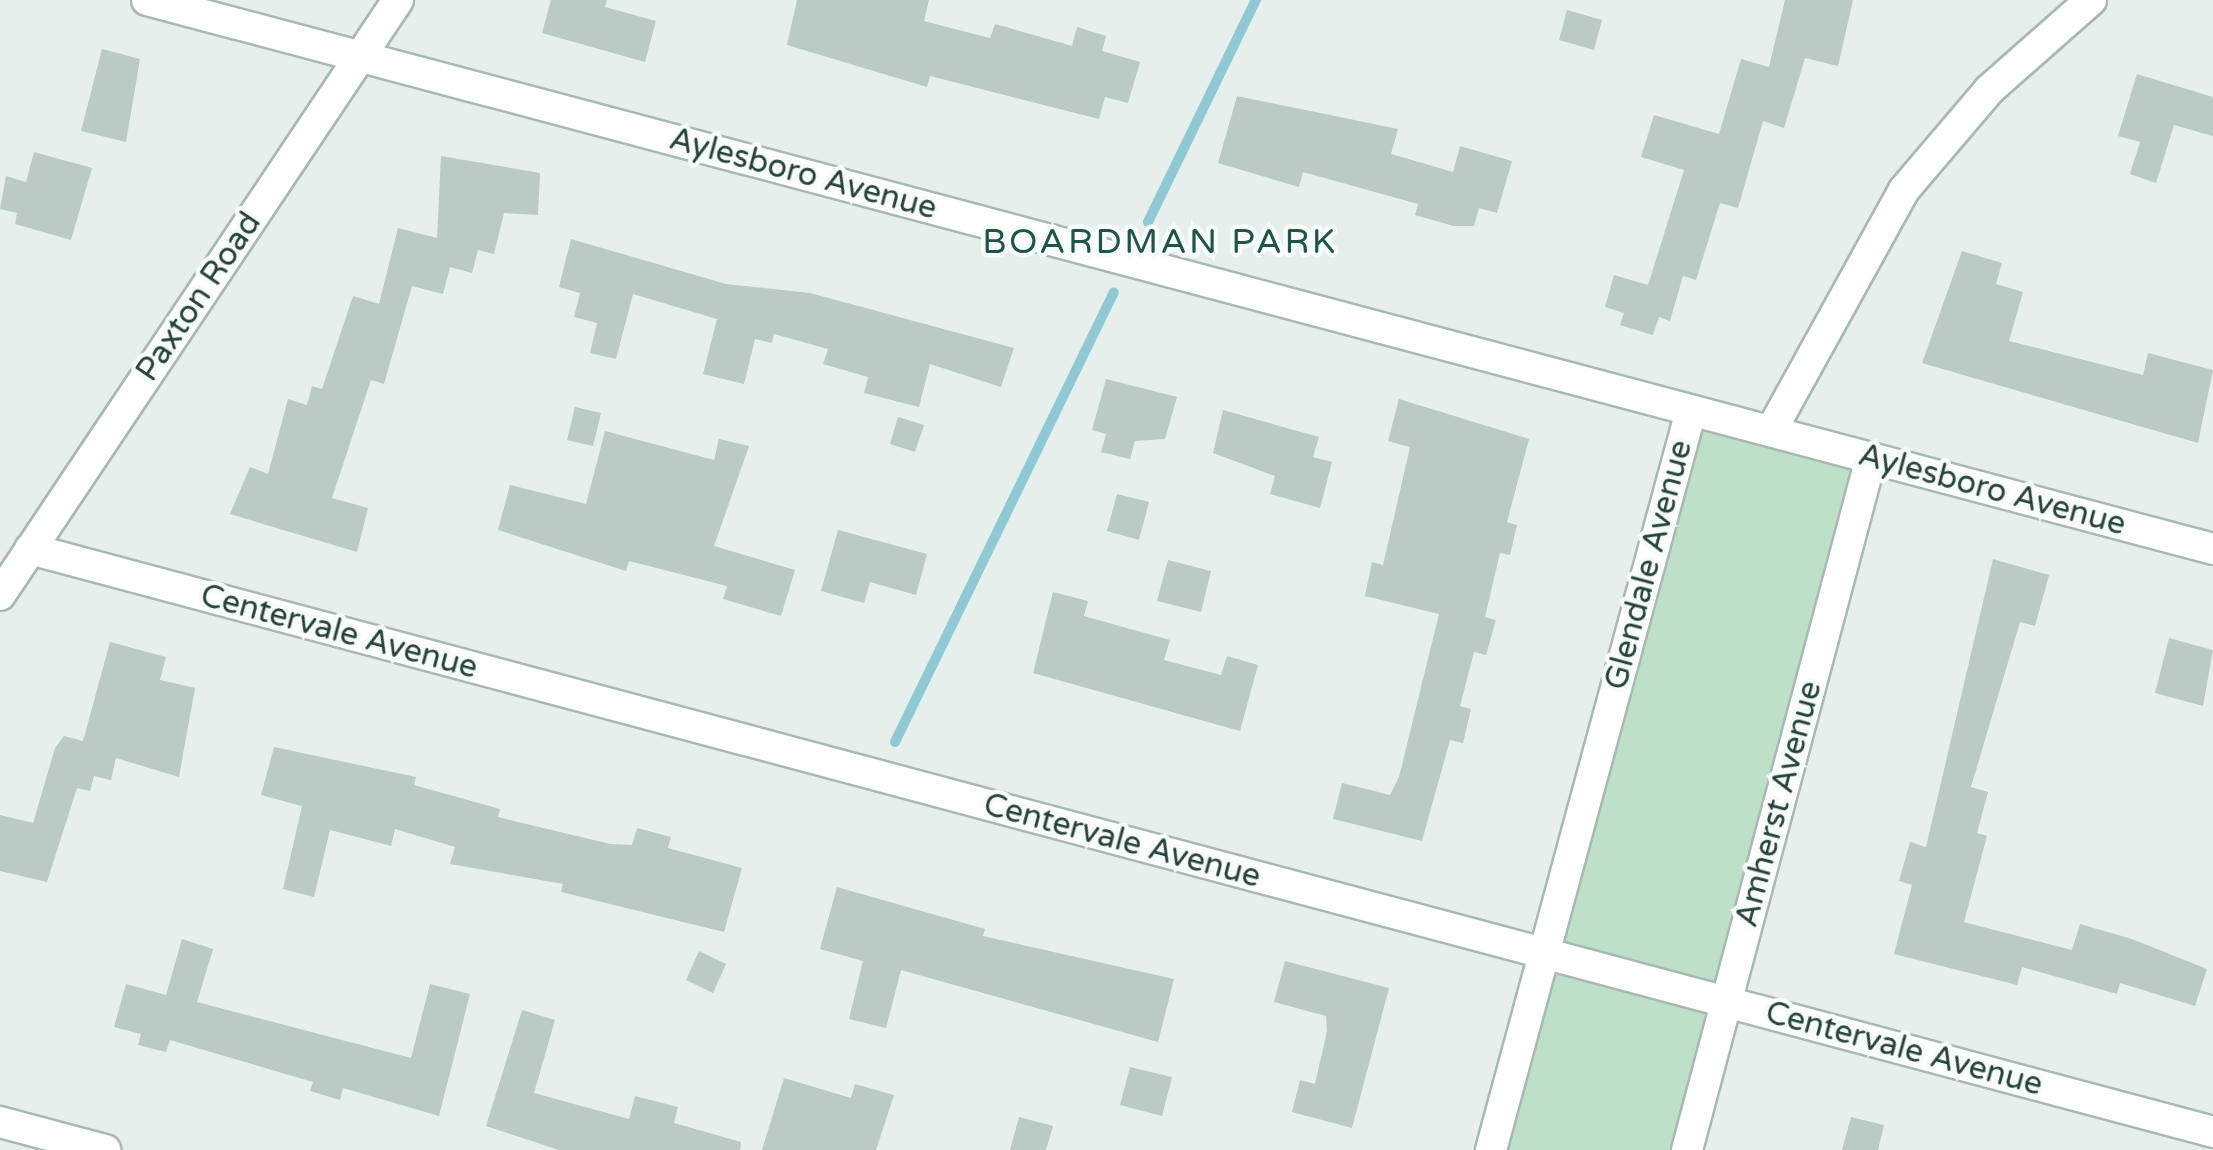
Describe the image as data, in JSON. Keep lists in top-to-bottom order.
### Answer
{
  "streets": {
    "street": [
      "Aylesboro Avenue",
      "Paxton Road",
      "Glendale Avenue",
      "Centervale Avenue",
      "Amherst Avenue"
    ]
  },
  "crossings": [
    ["Aylesboro Avenue", "Paxton Road"],
    ["Aylesboro Avenue", "Glendale Avenue"],
    ["Aylesboro Avenue", "Amherst Avenue"],
    ["Paxton Road", "Centervale Avenue"],
    ["Glendale Avenue", "Centervale Avenue"],
    ["Centervale Avenue", "Amherst Avenue"]
  ],
  "districts": ["BOARDMAN PARK"]
}
